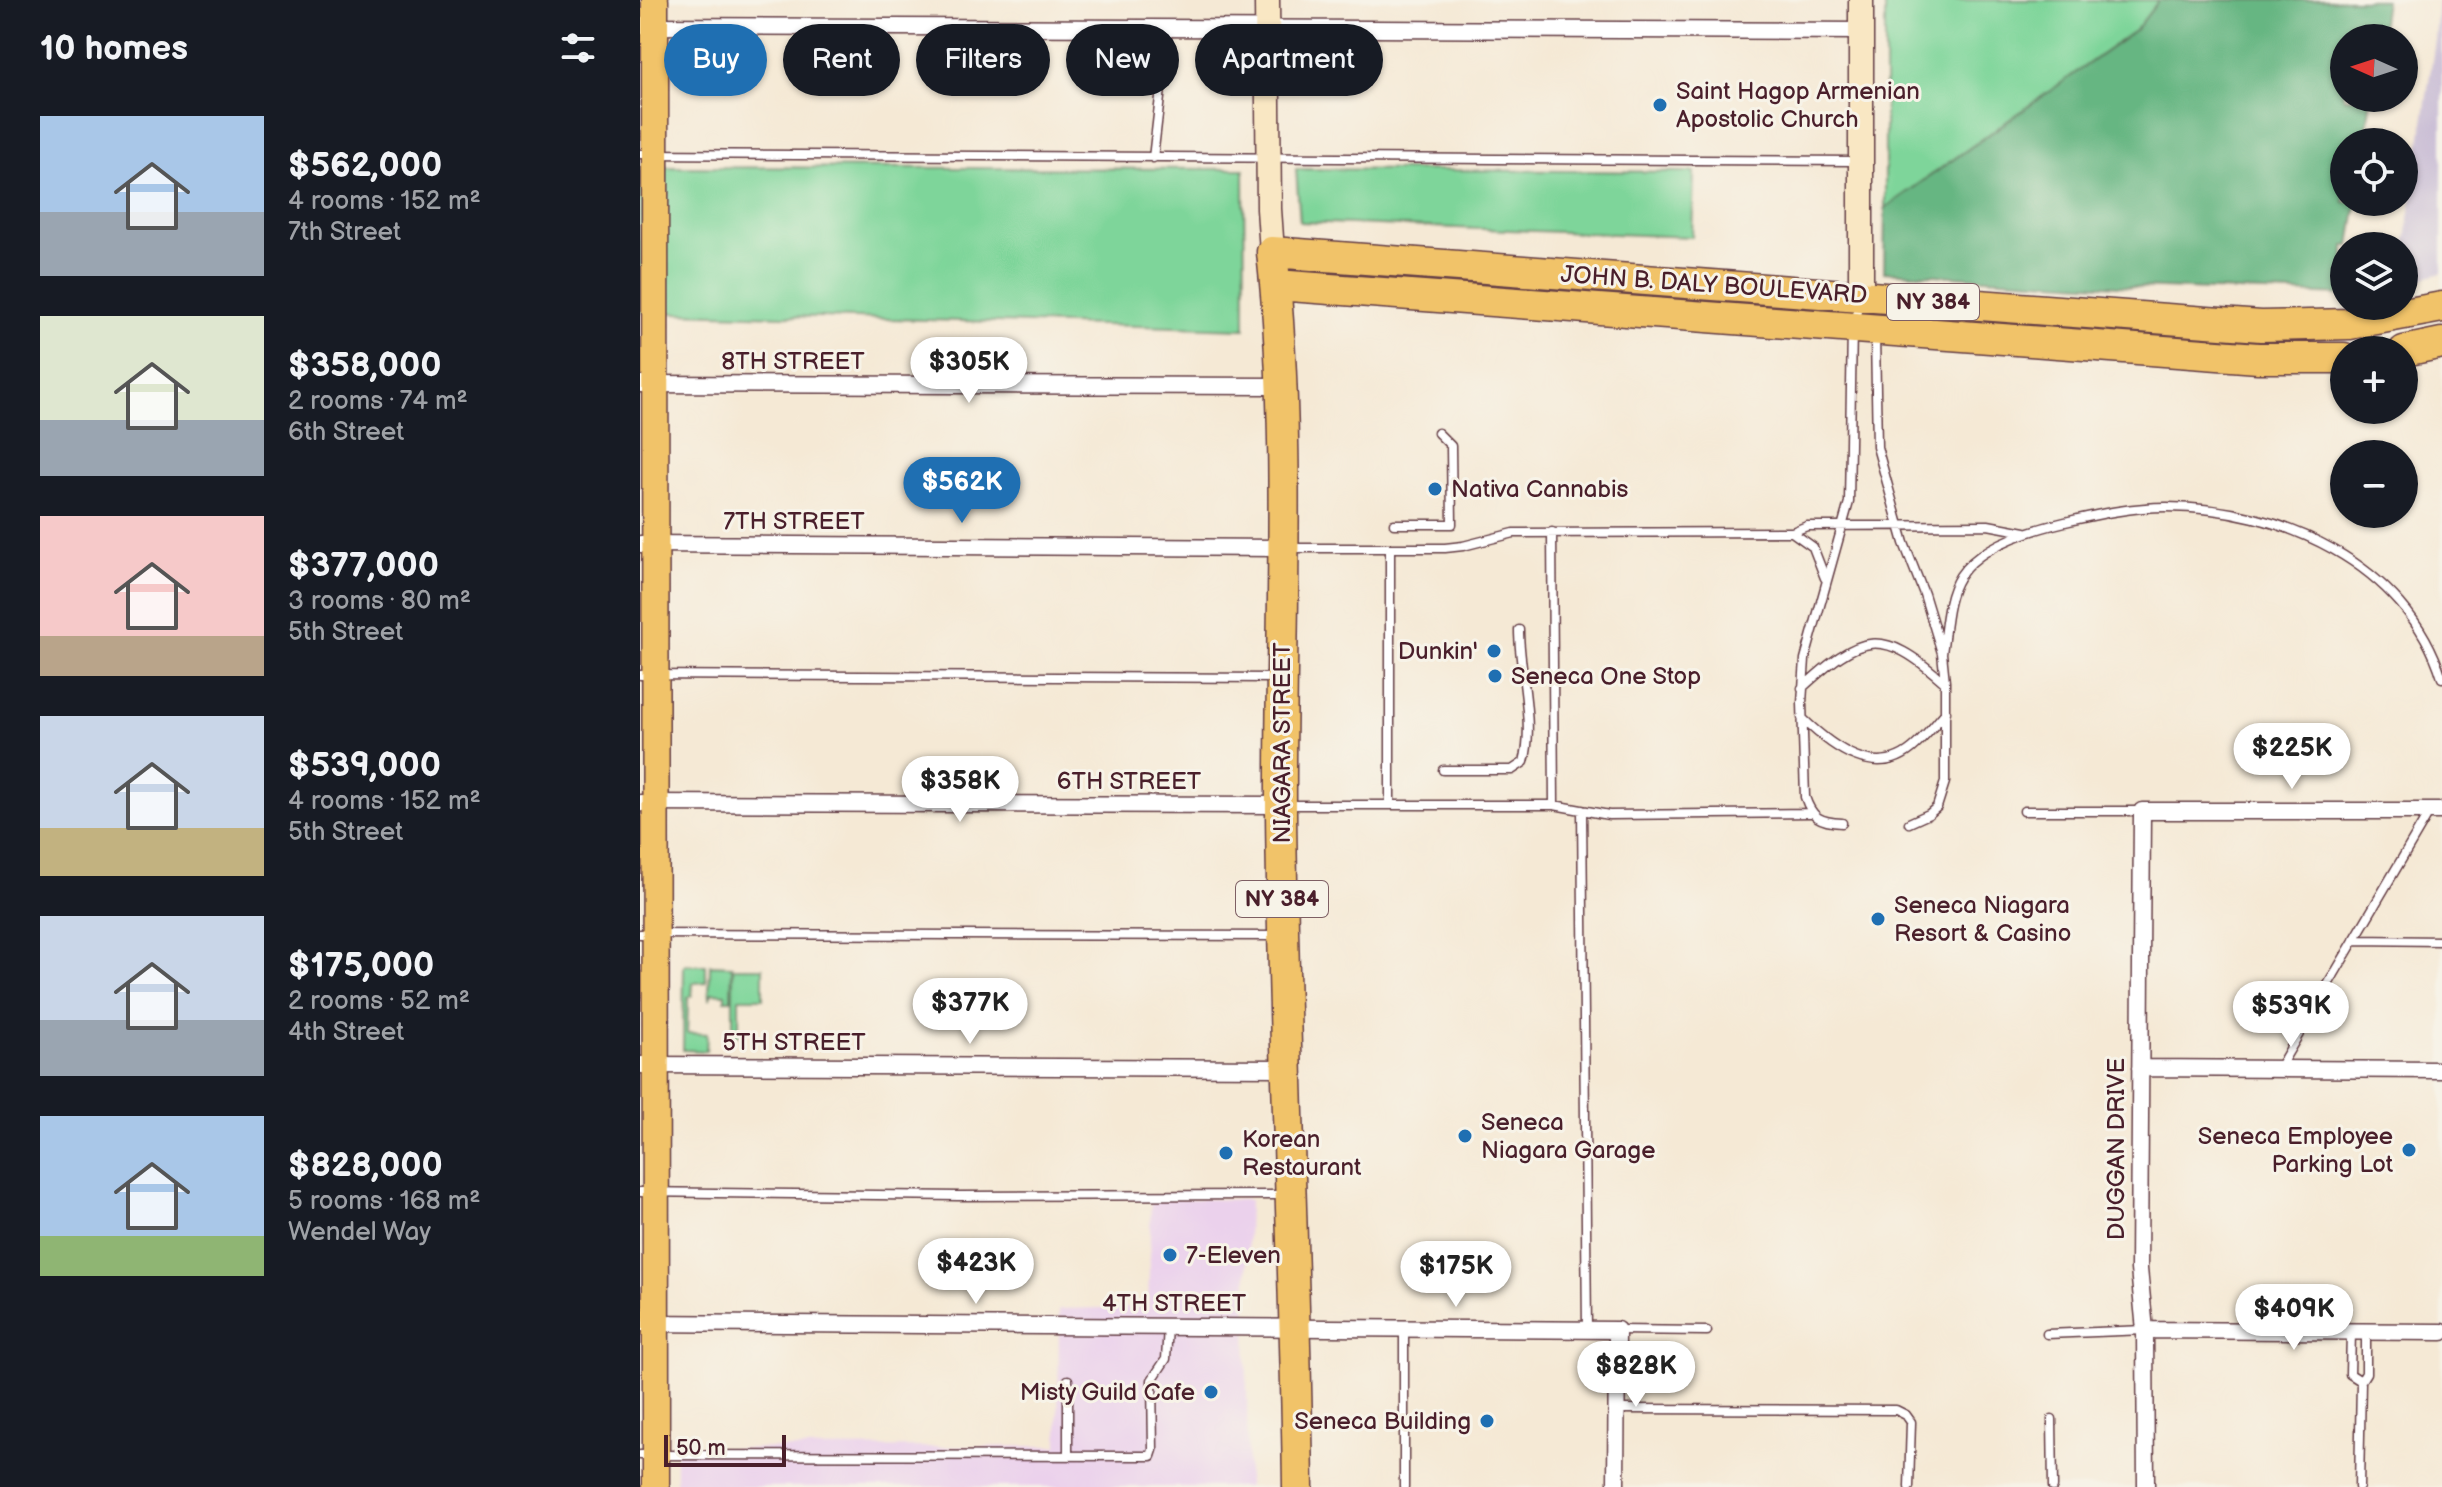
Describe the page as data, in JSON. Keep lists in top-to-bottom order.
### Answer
{
  "streets": {
    "highway": ["JOHN B. DALY BOULEVARD", "NY 384", "NIAGARA STREET"],
    "street": [
      "8TH STREET",
      "7TH STREET",
      "6TH STREET",
      "5TH STREET",
      "DUGGAN DRIVE",
      "4TH STREET"
    ]
  },
  "crossings": [
    ["JOHN B. DALY BOULEVARD", "NIAGARA STREET"],
    ["8TH STREET", "NIAGARA STREET"],
    ["7TH STREET", "NIAGARA STREET"],
    ["NIAGARA STREET", "6TH STREET"],
    ["NIAGARA STREET", "5TH STREET"],
    ["NIAGARA STREET", "4TH STREET"]
  ],
  "places": [
    "Saint Hagop Armenian Apostolic Church",
    "Nativa Cannabis",
    "Dunkin'",
    "Seneca One Stop",
    "Seneca Niagara Resort & Casino",
    "Seneca Niagara Garage",
    "Seneca Employee Parking Lot",
    "Korean Restaurant",
    "7-Eleven",
    "Misty Guild Cafe",
    "Seneca Building"
  ],
  "scale_bar": "50 m",
  "north": "left",
  "page": {
    "heading": "10 homes",
    "map_buttons": ["+", "−"],
    "chip": [
      "Buy",
      "Rent",
      "Filters",
      "New",
      "Apartment"
    ],
    "list": [
      {
        "name": "$562,000",
        "note": "4 rooms · 152 m² · 7th Street"
      },
      {
        "name": "$358,000",
        "note": "2 rooms · 74 m² · 6th Street"
      },
      {
        "name": "$377,000",
        "note": "3 rooms · 80 m² · 5th Street"
      },
      {
        "name": "$539,000",
        "note": "4 rooms · 152 m² · 5th Street"
      },
      {
        "name": "$175,000",
        "note": "2 rooms · 52 m² · 4th Street"
      },
      {
        "name": "$828,000",
        "note": "5 rooms · 168 m² · Wendel Way"
      }
    ],
    "price": [
      "$305K",
      "$562K",
      "$225K",
      "$358K",
      "$377K",
      "$539K",
      "$423K",
      "$175K",
      "$409K",
      "$828K"
    ],
    "scale": "50 m"
  }
}
